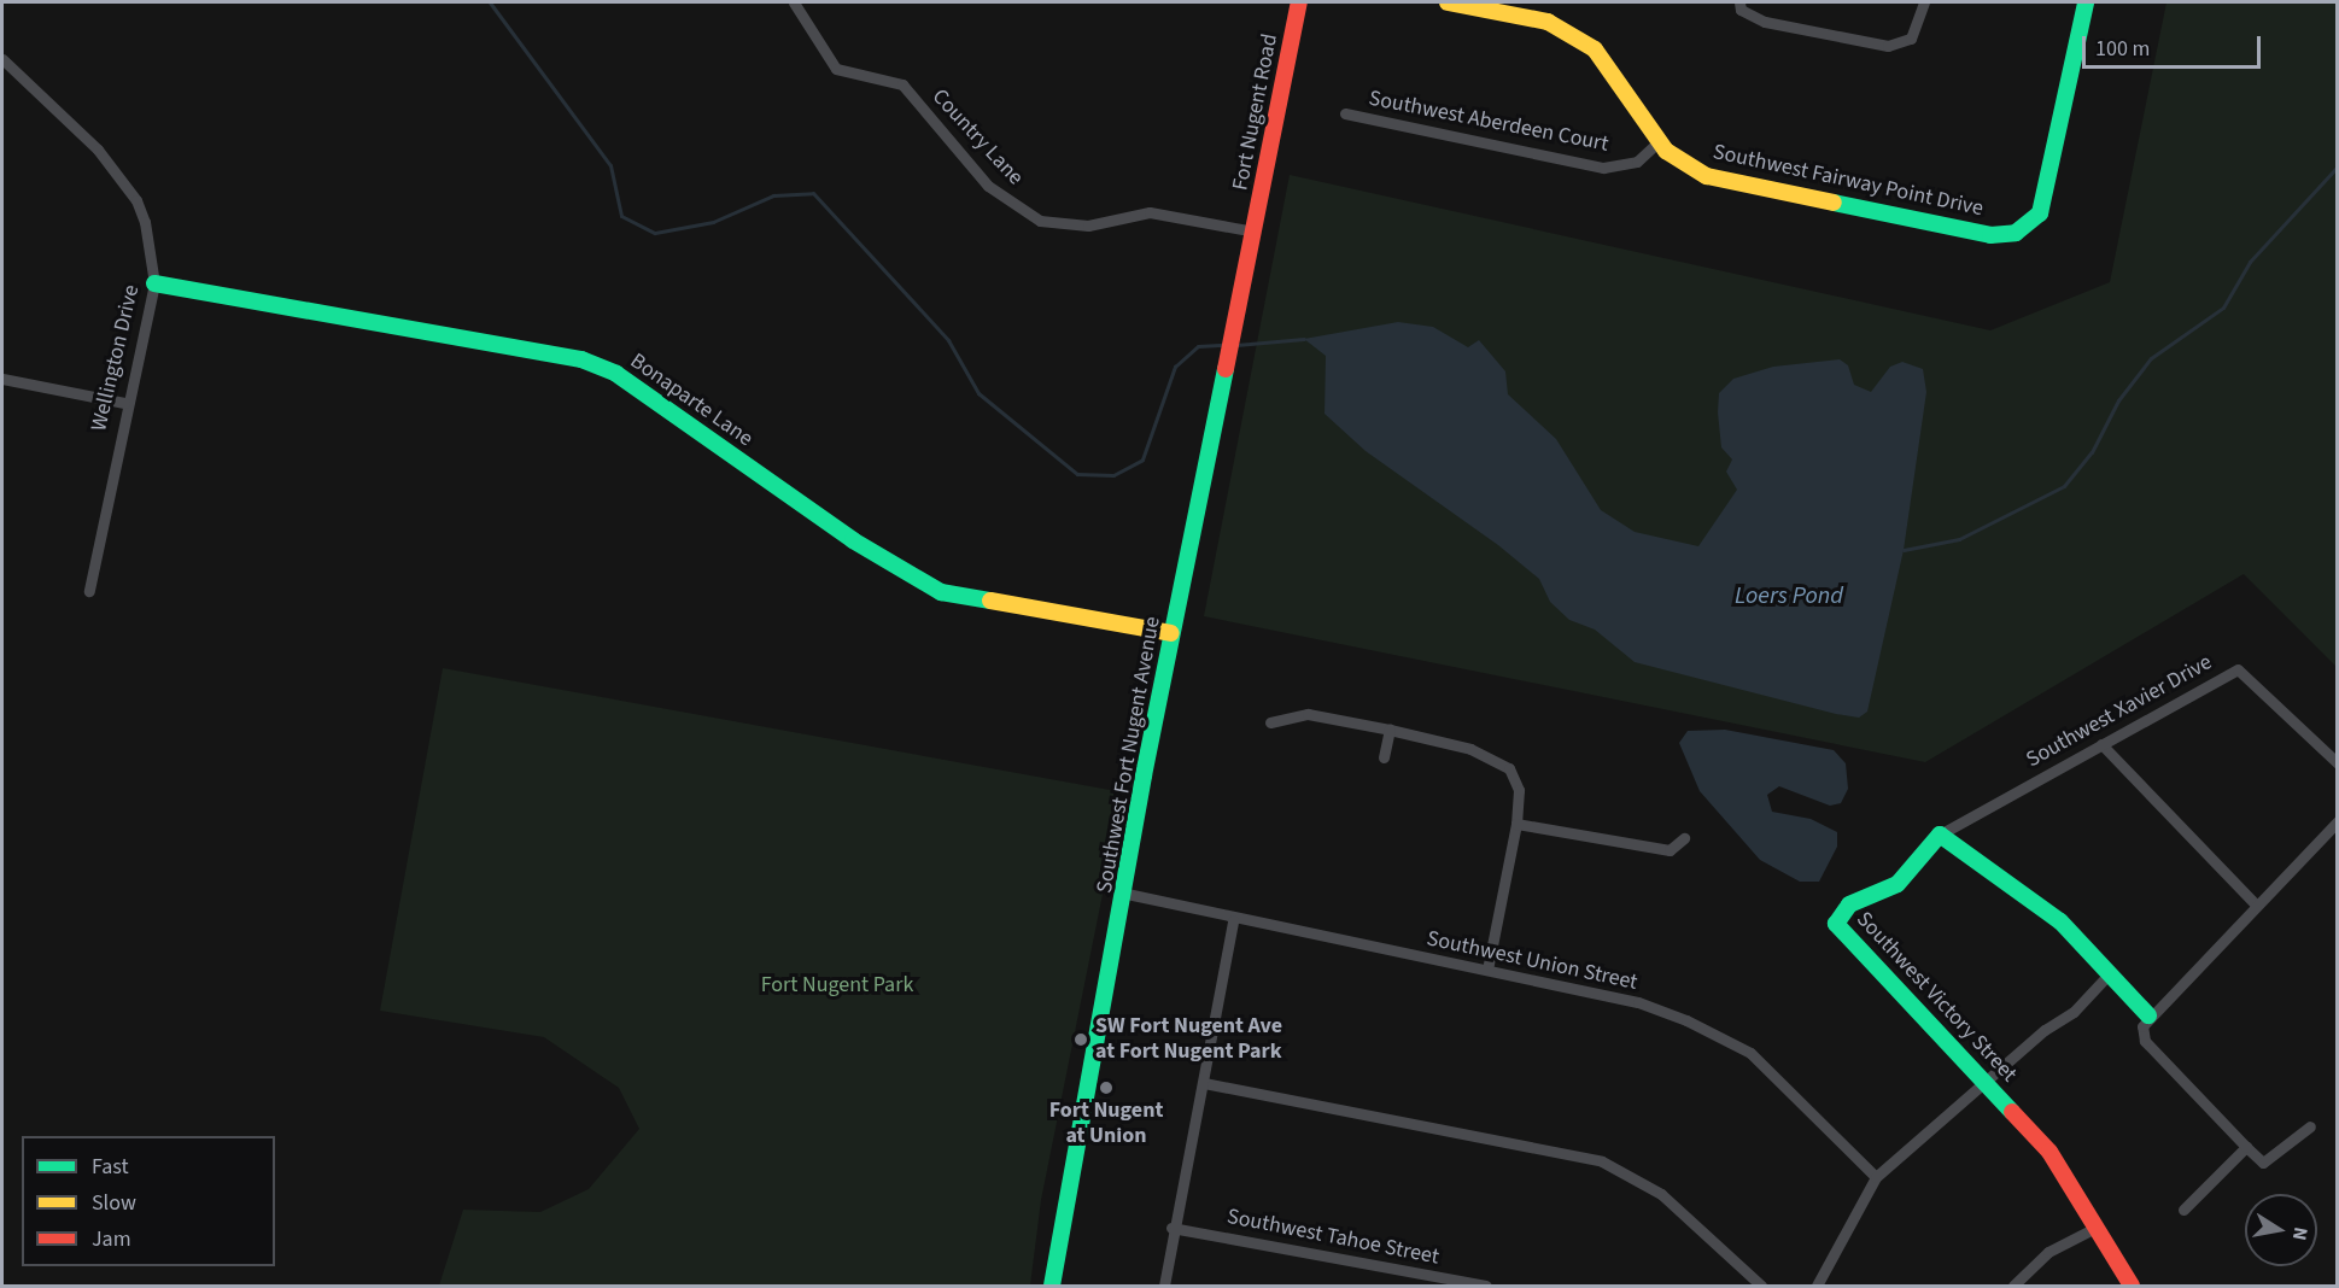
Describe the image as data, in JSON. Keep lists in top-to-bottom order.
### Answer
{
  "streets": {
    "street": [
      "Fort Nugent Road",
      "Southwest Aberdeen Court",
      "Country Lane",
      "Southwest Fairway Point Drive",
      "Wellington Drive",
      "Bonaparte Lane",
      "Southwest Xavier Drive",
      "Southwest Fort Nugent Avenue",
      "Southwest Union Street",
      "Southwest Victory Street",
      "Southwest Tahoe Street"
    ]
  },
  "crossings": [
    ["Fort Nugent Road", "Country Lane"],
    ["Fort Nugent Road", "Southwest Fort Nugent Avenue"],
    ["Southwest Aberdeen Court", "Southwest Fairway Point Drive"],
    ["Country Lane", "Southwest Fort Nugent Avenue"],
    ["Wellington Drive", "Bonaparte Lane"],
    ["Bonaparte Lane", "Southwest Fort Nugent Avenue"],
    ["Southwest Xavier Drive", "Southwest Victory Street"],
    ["Southwest Fort Nugent Avenue", "Southwest Union Street"]
  ],
  "water": ["Loers Pond"],
  "parks": ["Fort Nugent Park"],
  "places": ["SW Fort Nugent Ave at Fort Nugent Park", "Fort Nugent at Union"],
  "legend": ["Fast", "Slow", "Jam"],
  "scale_bar": "100 m",
  "north": "right"
}
